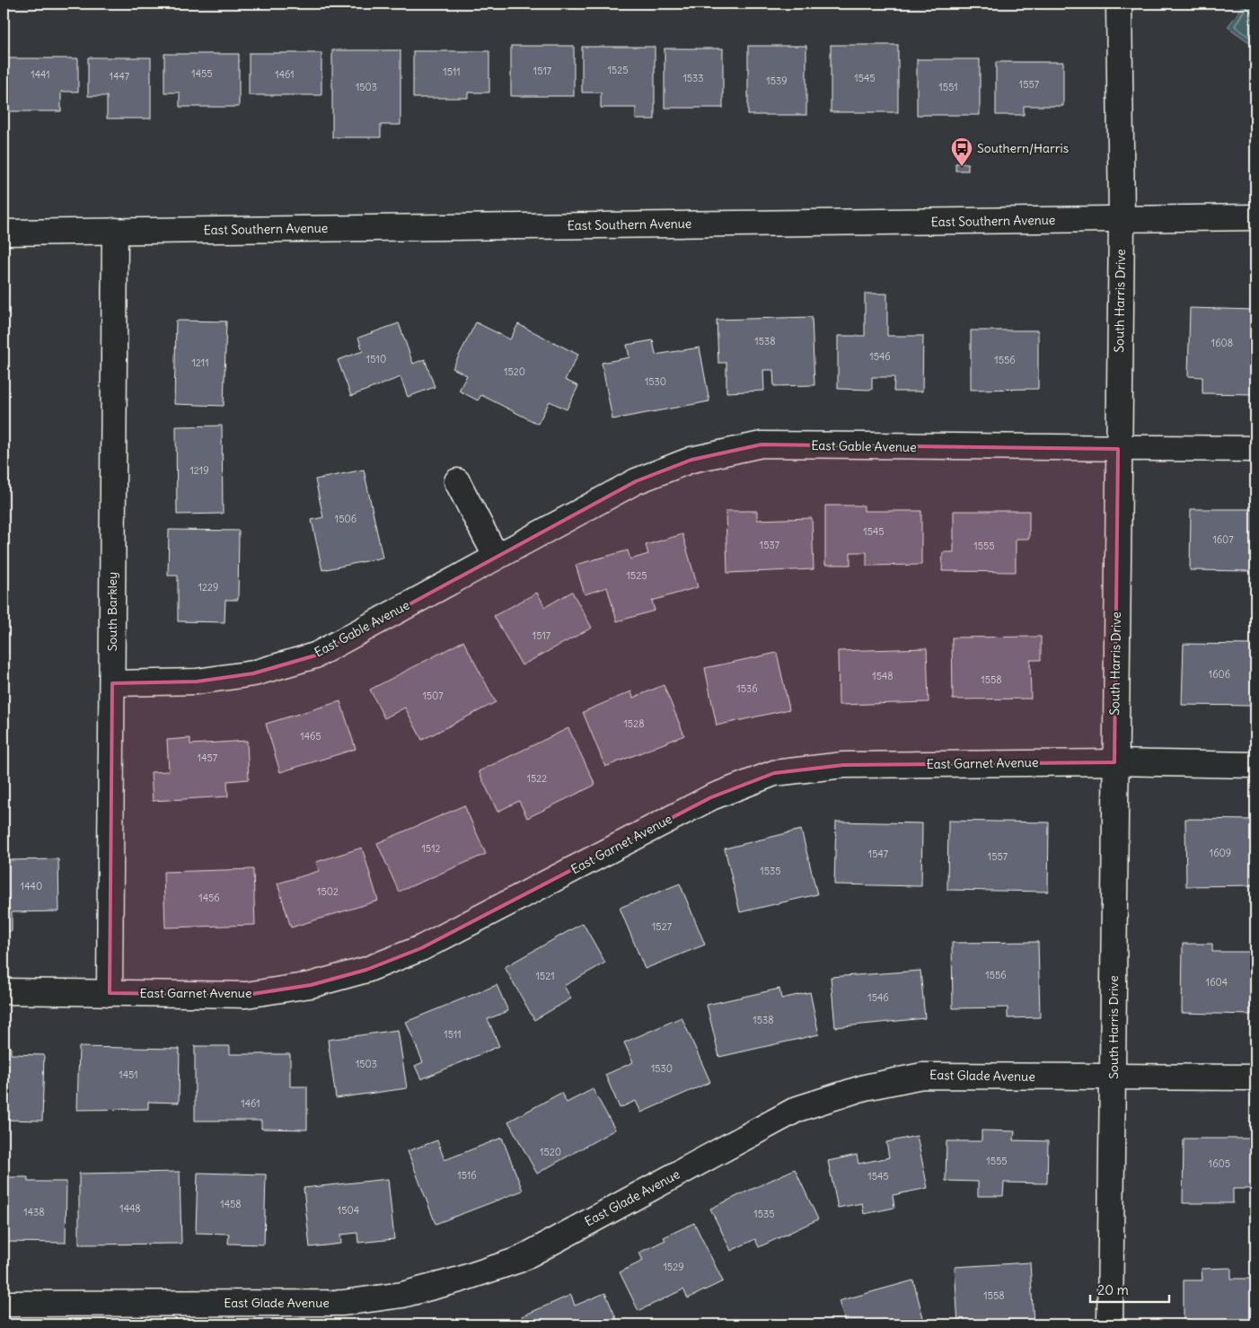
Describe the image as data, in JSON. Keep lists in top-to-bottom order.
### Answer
{
  "streets": {
    "street": [
      "East Southern Avenue",
      "South Harris Drive",
      "East Gable Avenue",
      "South Barkley",
      "East Garnet Avenue",
      "East Glade Avenue"
    ]
  },
  "crossings": [
    ["East Southern Avenue", "South Harris Drive"],
    ["East Southern Avenue", "South Barkley"],
    ["South Harris Drive", "East Gable Avenue"],
    ["South Harris Drive", "East Garnet Avenue"],
    ["South Harris Drive", "East Glade Avenue"],
    ["East Gable Avenue", "South Barkley"],
    ["South Barkley", "East Garnet Avenue"]
  ],
  "places": {
    "bus stop": ["Southern/Harris"]
  },
  "house_numbers": [
    "1525",
    "1517",
    "1511",
    "1455",
    "1441",
    "1461",
    "1447",
    "1533",
    "1545",
    "1539",
    "1557",
    "1503",
    "1551",
    "1538",
    "1608",
    "1546",
    "1510",
    "1556",
    "1211",
    "1520",
    "1530",
    "1219",
    "1506",
    "1545",
    "1607",
    "1537",
    "1555",
    "1525",
    "1229",
    "1517",
    "1606",
    "1548",
    "1558",
    "1536",
    "1507",
    "1528",
    "1465",
    "1457",
    "1522",
    "1512",
    "1609",
    "1547",
    "1557",
    "1535",
    "1440",
    "1502",
    "1456",
    "1527",
    "1556",
    "1521",
    "1604",
    "1546",
    "1538",
    "1511",
    "1503",
    "1530",
    "1451",
    "1461",
    "1520",
    "1555",
    "1605",
    "1516",
    "1545",
    "1458",
    "1448",
    "1504",
    "1438",
    "1535",
    "1529",
    "1558"
  ],
  "scale_bar": "20 m"
}
